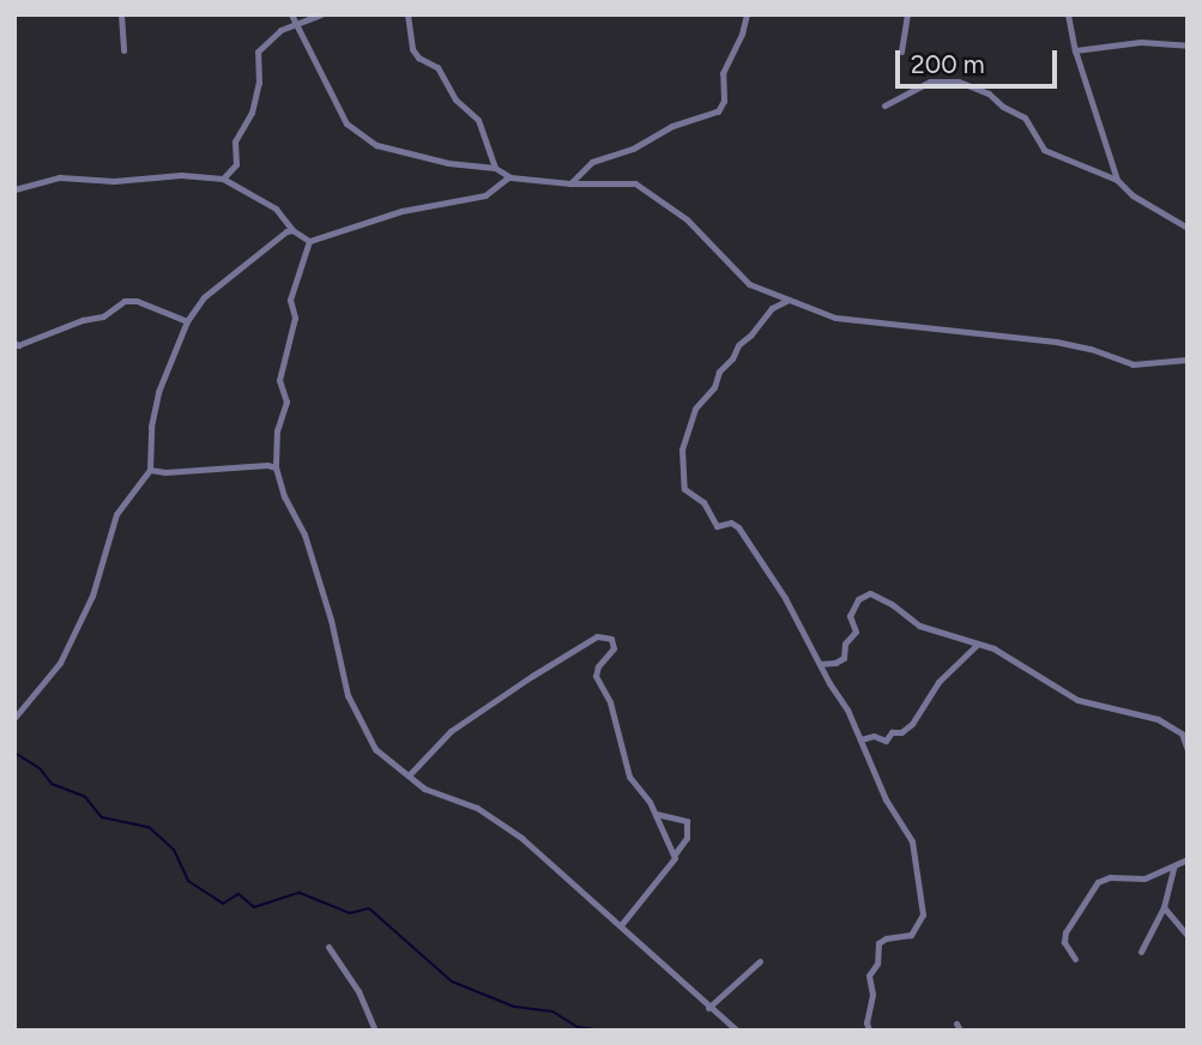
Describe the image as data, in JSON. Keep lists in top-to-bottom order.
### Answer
{
  "scale_bar": "200 m"
}
